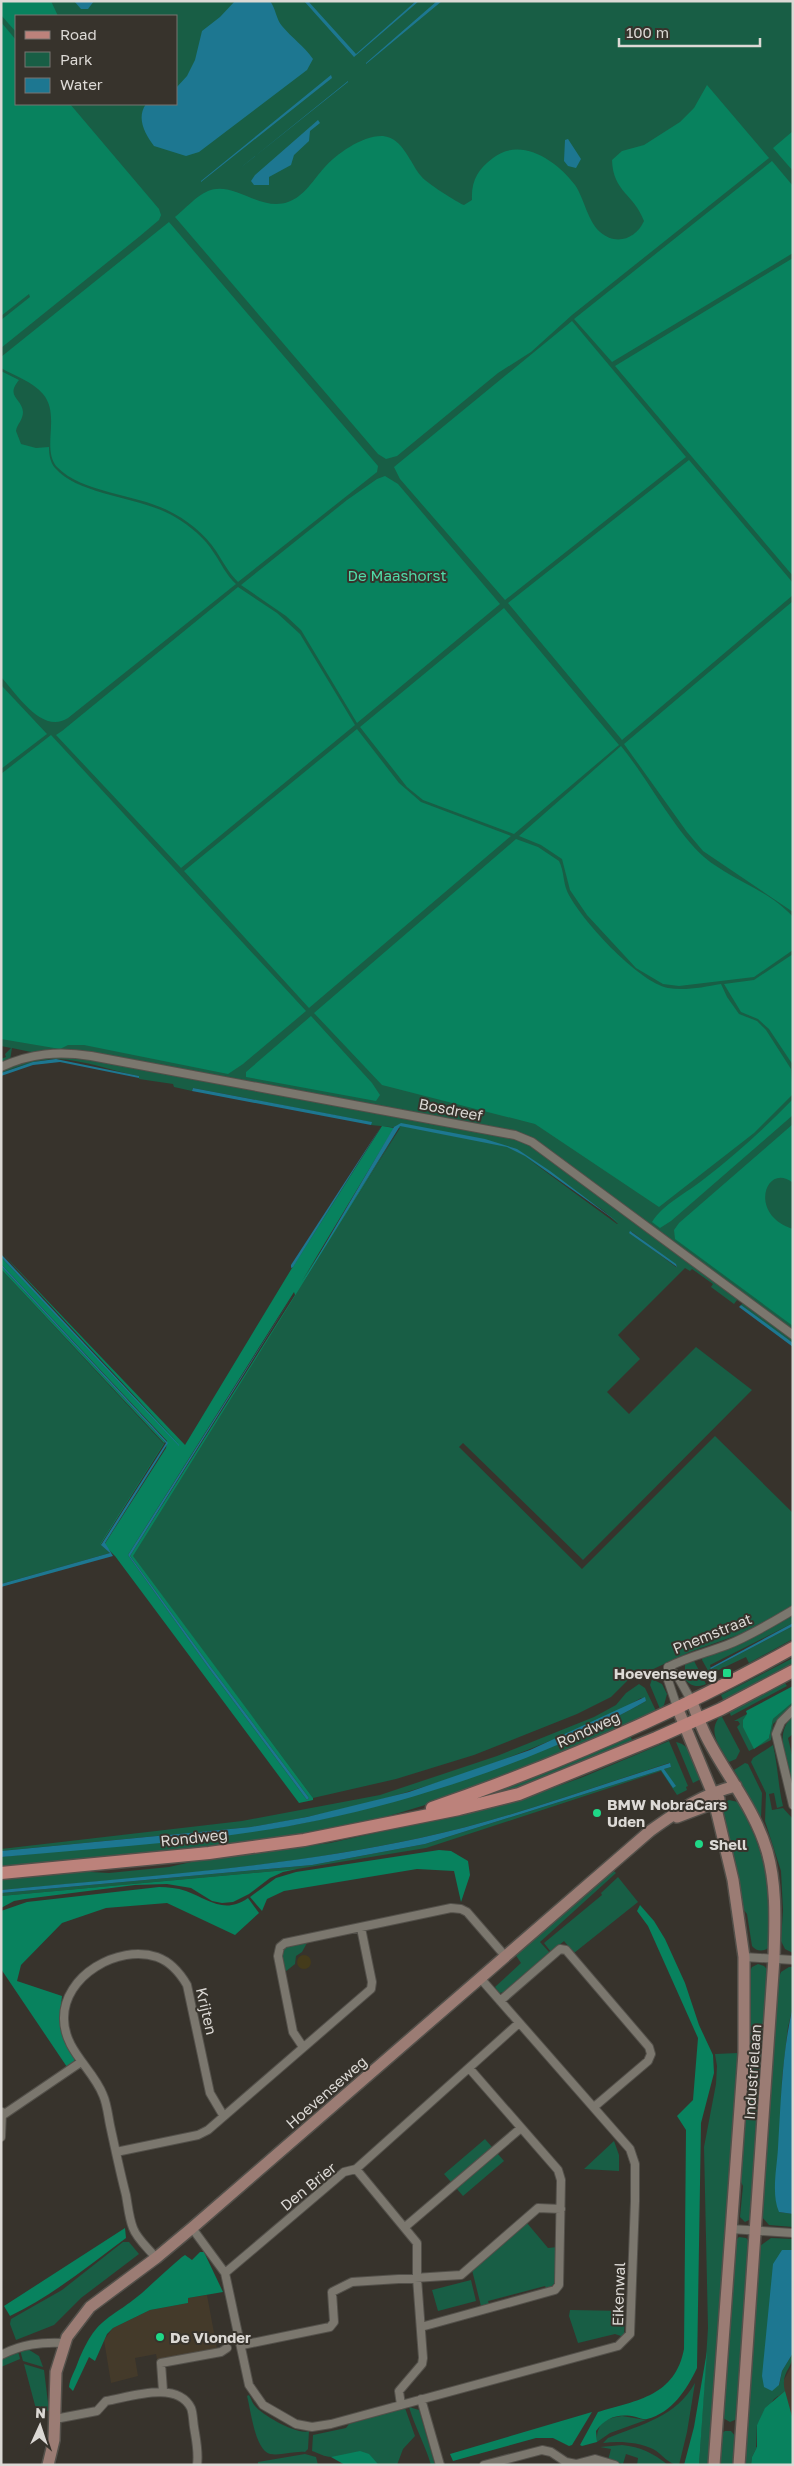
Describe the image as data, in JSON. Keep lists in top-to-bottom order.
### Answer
{
  "streets": {
    "main road": ["Rondweg", "Industrielaan", "Hoevenseweg"],
    "street": [
      "Bosdreef",
      "Pnemstraat",
      "Krijten",
      "Den Brier",
      "Eikenwal"
    ]
  },
  "crossings": [
    ["Pnemstraat", "Rondweg"],
    ["Pnemstraat", "Industrielaan"],
    ["Rondweg", "Industrielaan"],
    ["Krijten", "Hoevenseweg"],
    ["Industrielaan", "Hoevenseweg"],
    ["Hoevenseweg", "Eikenwal"]
  ],
  "parks": ["De Maashorst"],
  "places": {
    "transit": ["Hoevenseweg"],
    "other": ["BMW NobraCars Uden", "Shell", "De Vlonder"]
  },
  "legend": ["Road", "Park", "Water"],
  "scale_bar": "100 m",
  "north": "top"
}
